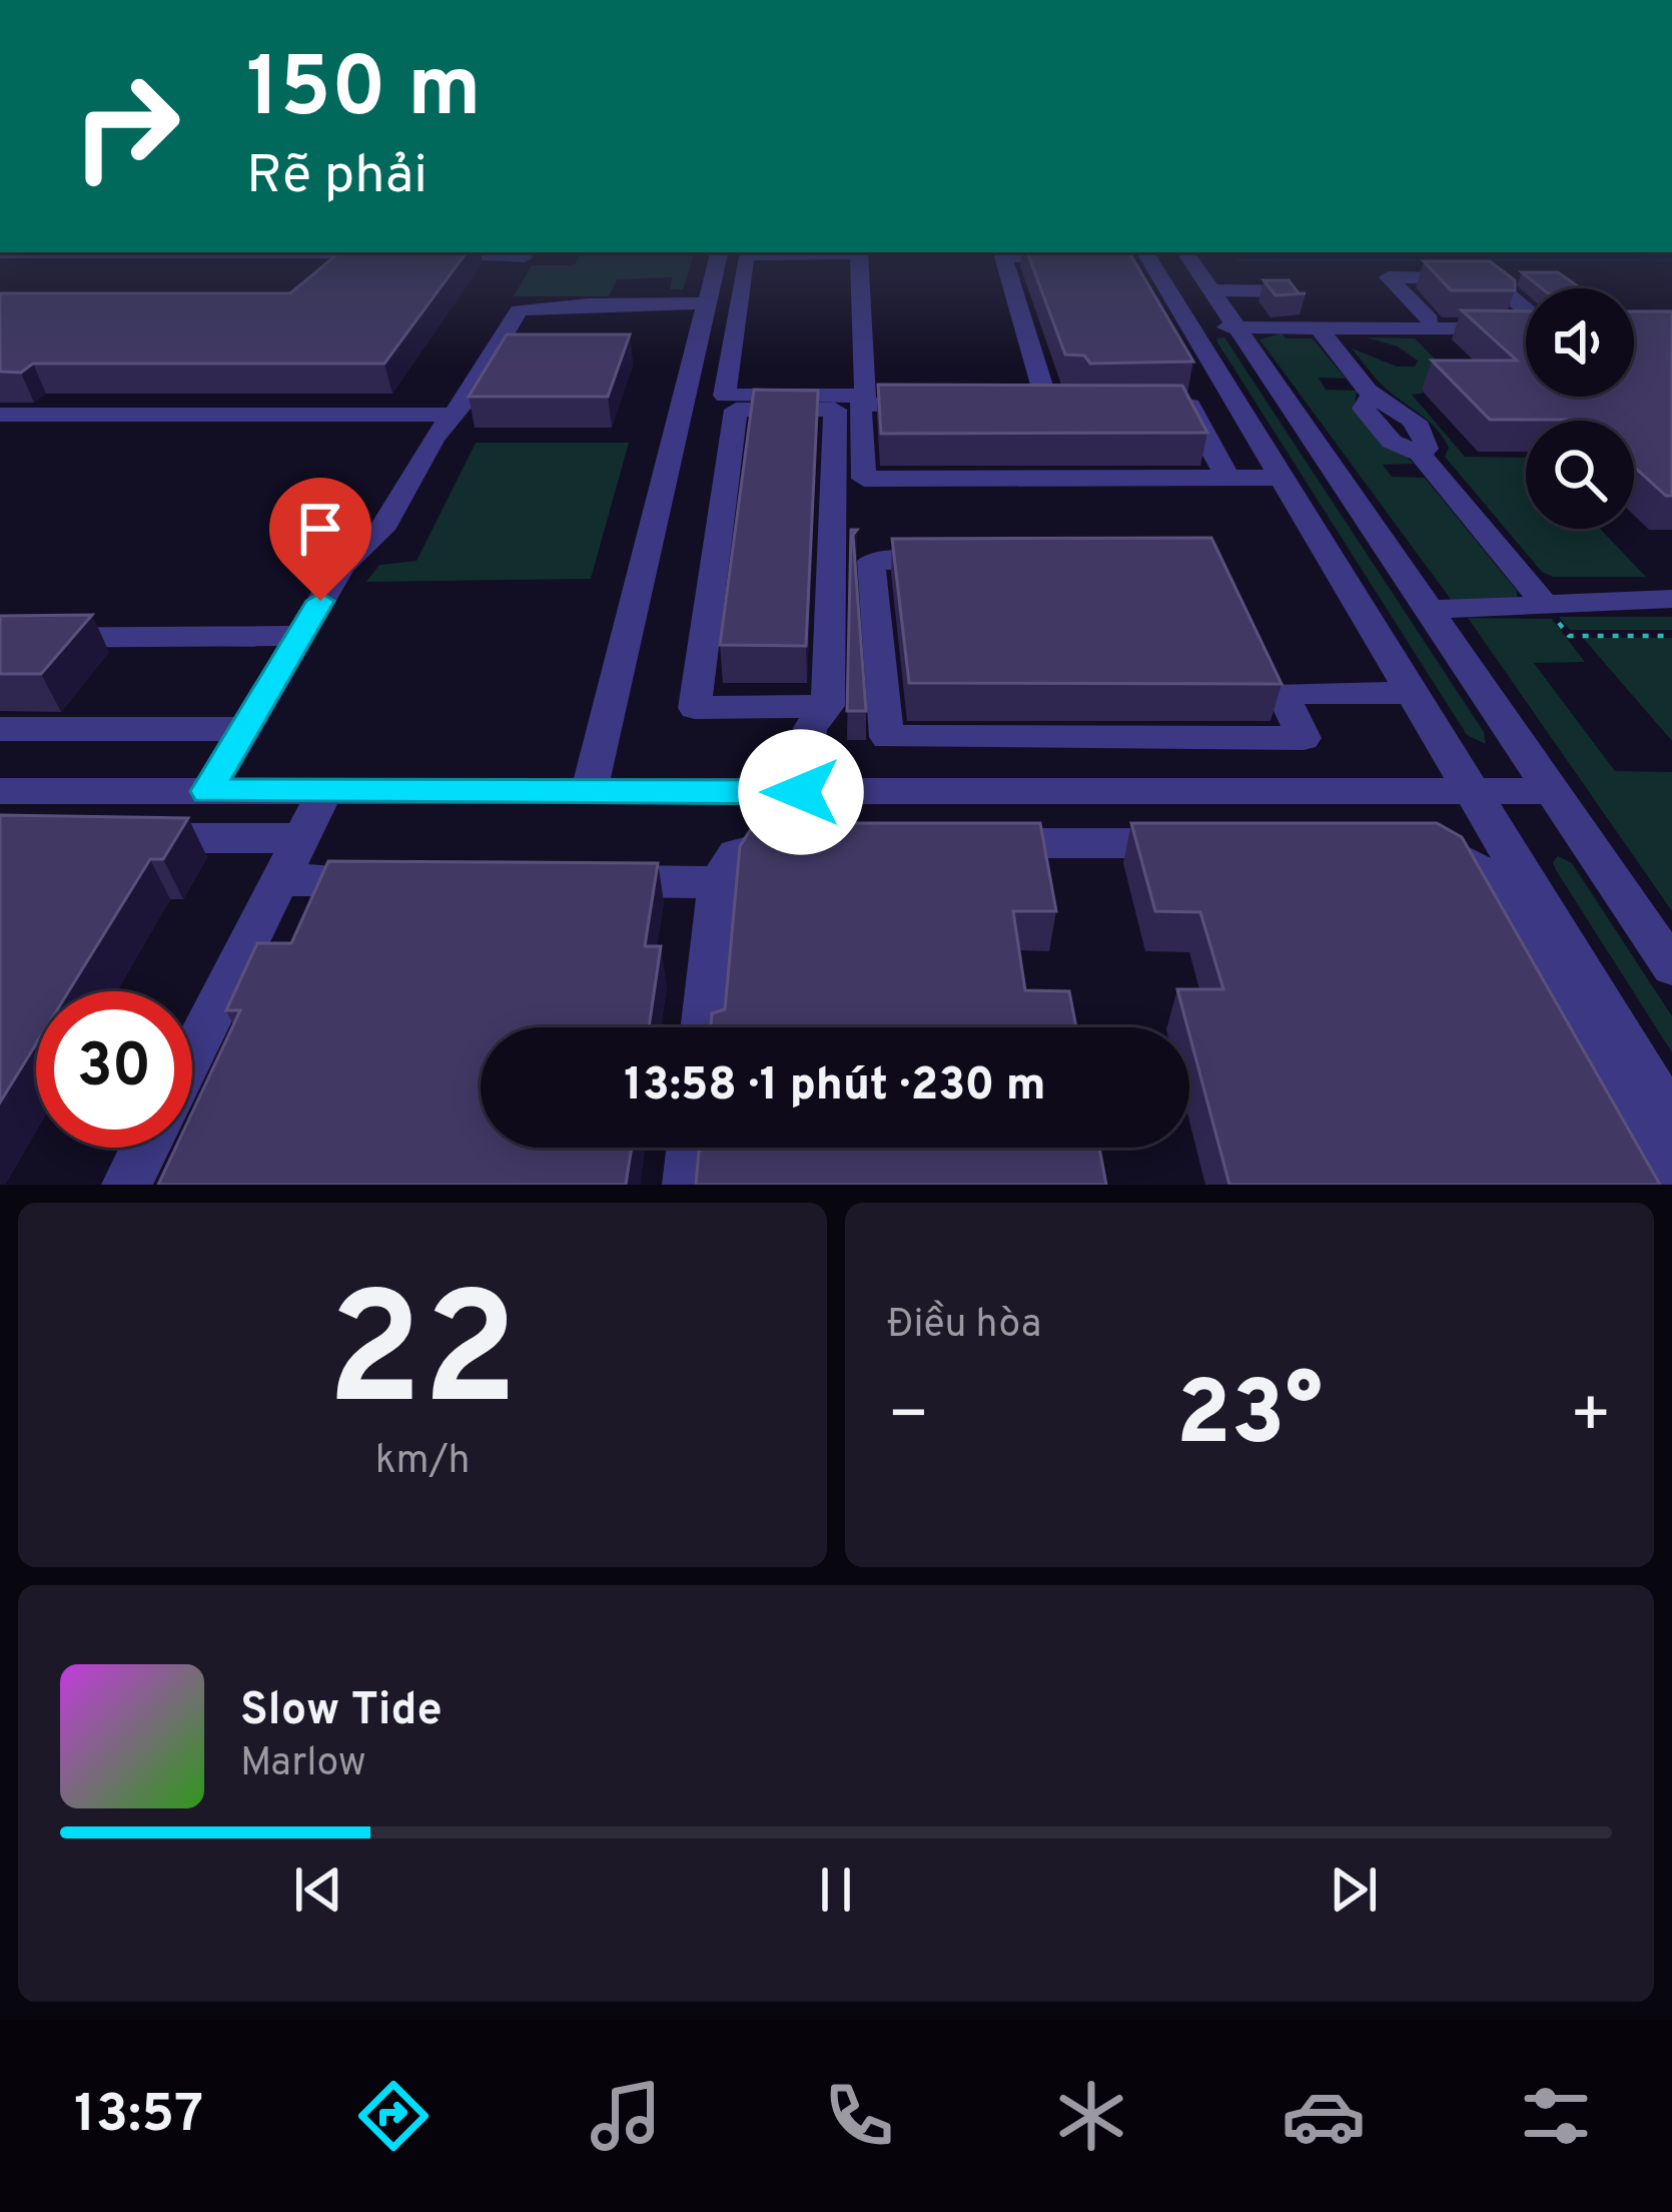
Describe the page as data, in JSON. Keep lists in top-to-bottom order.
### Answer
{
  "page": {
    "turn": ["150 m", "Rẽ phải"],
    "limit": "30",
    "trip": "13:58 · 1 phút · 230 m",
    "tile": [
      ["22", "km/h"],
      "Điều hòa"
    ],
    "heat": ["−", "23°", "+"],
    "song": ["Slow Tide", "Marlow"],
    "tabs": "13:57"
  }
}
